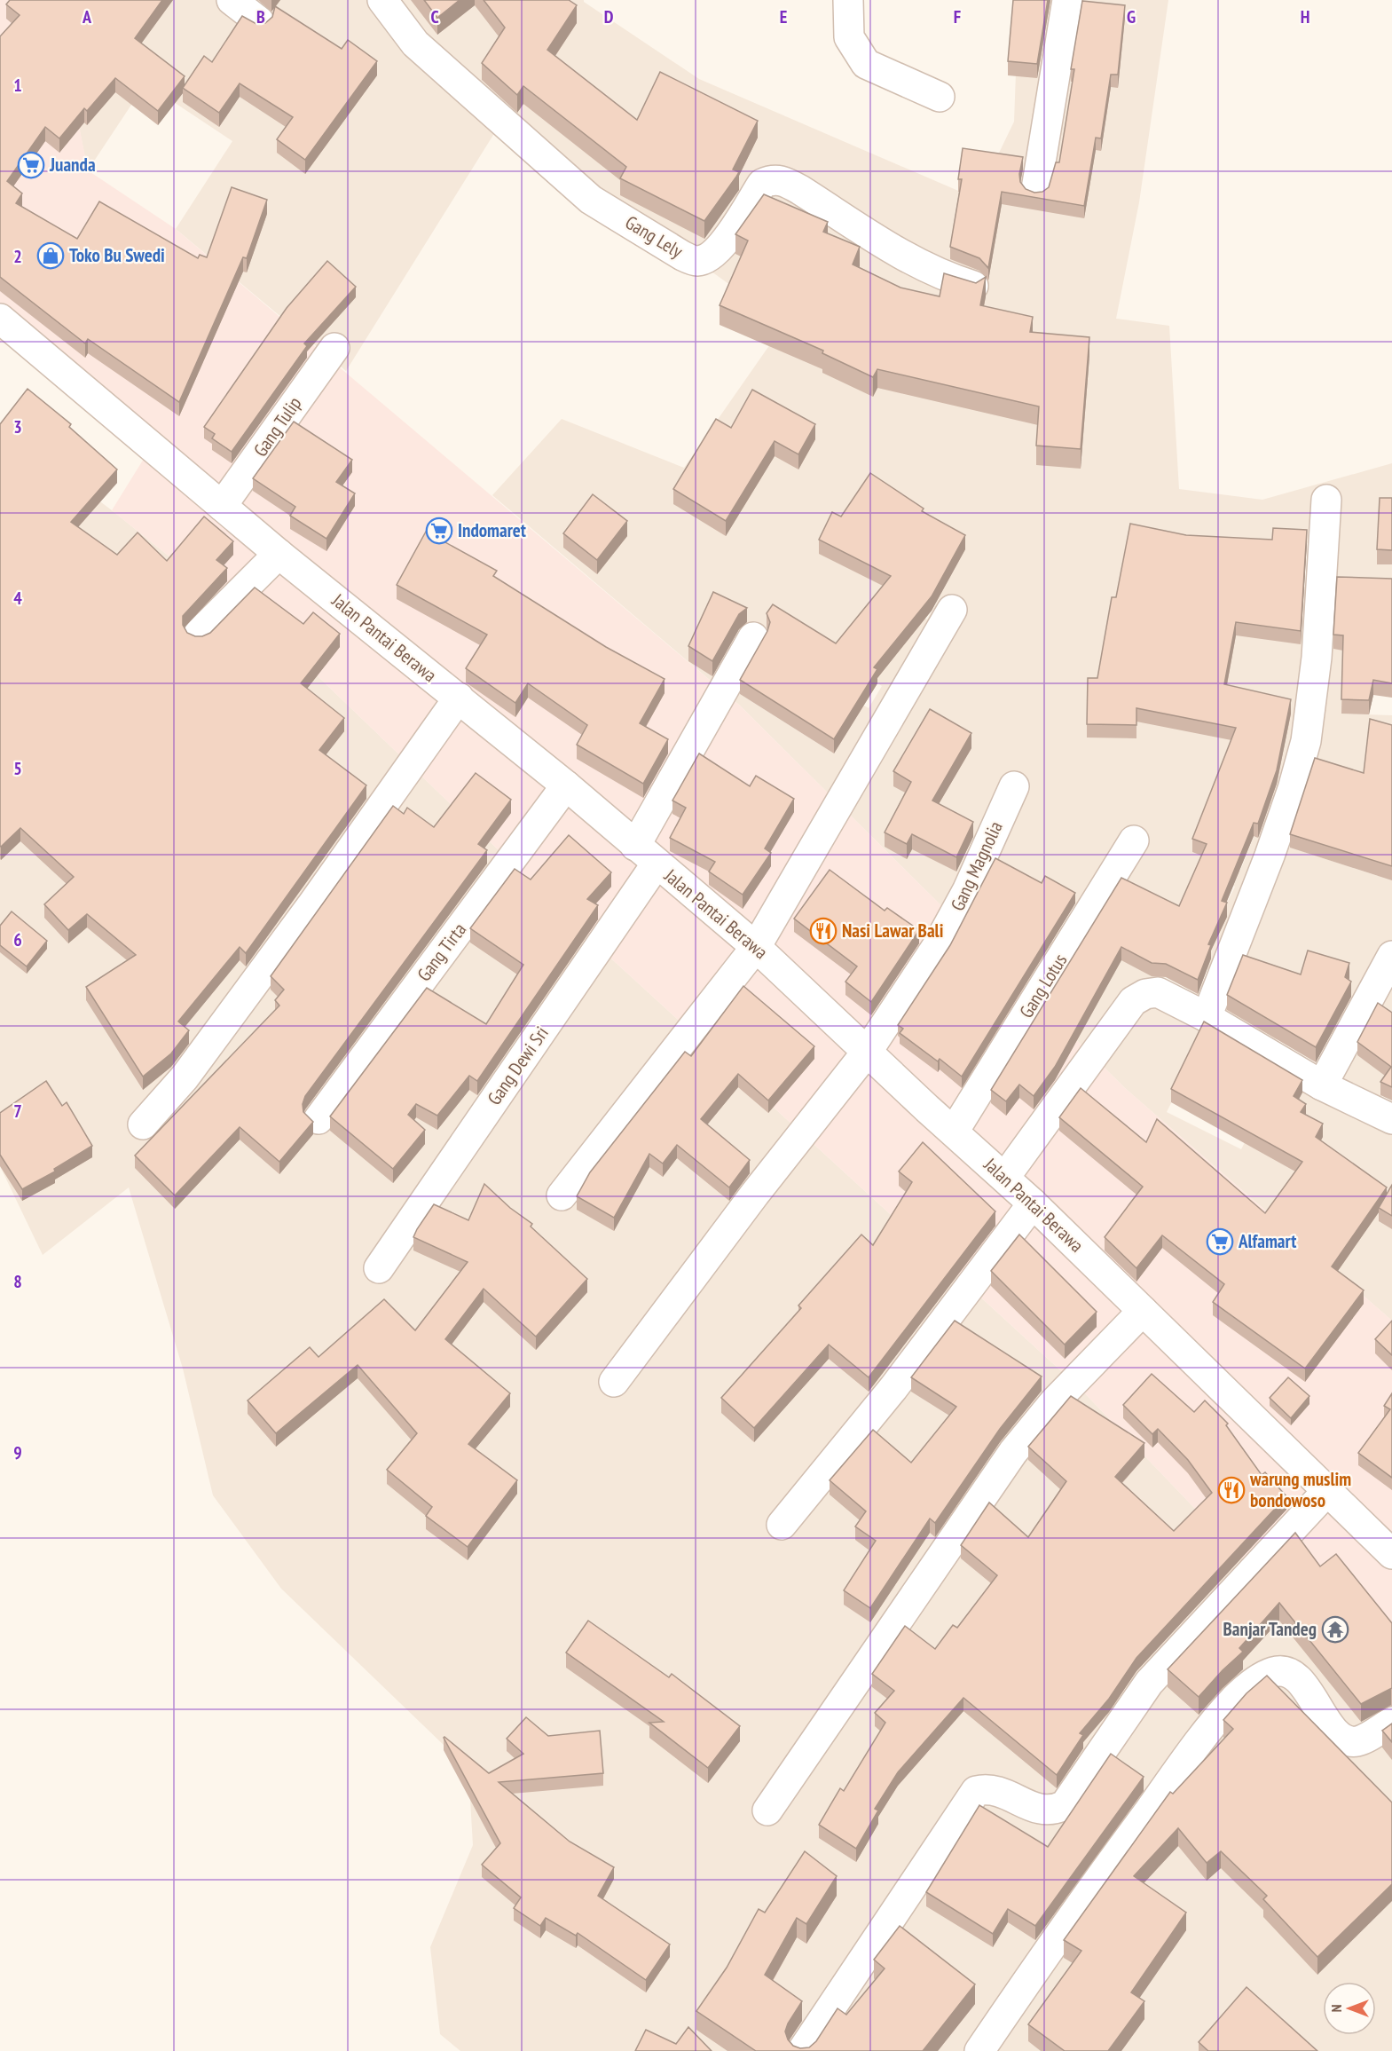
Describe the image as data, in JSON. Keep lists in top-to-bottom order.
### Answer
{
  "streets": {
    "street": [
      "Gang Lely",
      "Gang Tulip",
      "Jalan Pantai Berawa",
      "Gang Magnolia",
      "Gang Tirta",
      "Gang Lotus",
      "Gang Dewi Sri"
    ]
  },
  "crossings": [
    ["Gang Tulip", "Jalan Pantai Berawa"],
    ["Jalan Pantai Berawa", "Gang Magnolia"],
    ["Jalan Pantai Berawa", "Gang Tirta"],
    ["Jalan Pantai Berawa", "Gang Lotus"],
    ["Jalan Pantai Berawa", "Gang Dewi Sri"]
  ],
  "places": {
    "supermarket": ["Juanda", "Indomaret", "Alfamart"],
    "shop": ["Toko Bu Swedi"],
    "restaurant": ["Nasi Lawar Bali", "warung muslim bondowoso"],
    "temple": ["Banjar Tandeg"]
  },
  "north": "left",
  "grid": {
    "columns": [
      "A",
      "B",
      "C",
      "D",
      "E",
      "F",
      "G",
      "H"
    ],
    "rows": [
      "1",
      "2",
      "3",
      "4",
      "5",
      "6",
      "7",
      "8",
      "9"
    ]
  }
}
